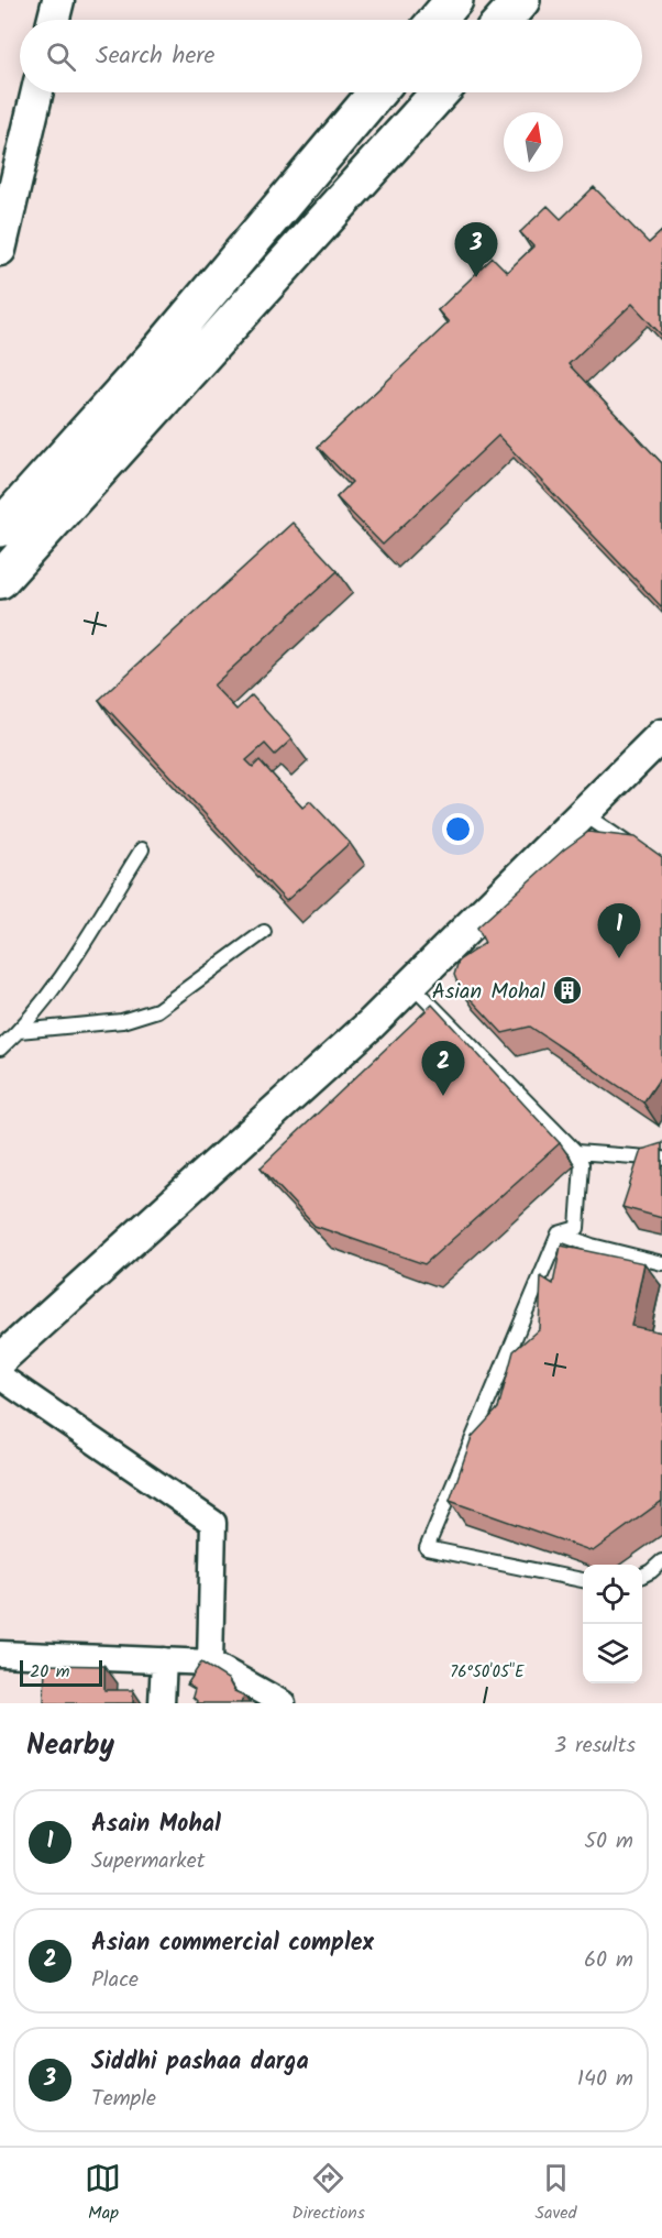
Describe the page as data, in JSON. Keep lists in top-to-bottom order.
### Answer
{
  "places": {
    "building": ["Asian Mohal"]
  },
  "scale_bar": "20 m",
  "north": "top",
  "page": {
    "search": "Search here",
    "pins": ["3", "1", "2"],
    "scale": "20 m",
    "heading": ["Nearby", "3 results"],
    "list": [
      {
        "mark": "1",
        "name": "Asain Mohal",
        "note": "Supermarket",
        "value": "50 m"
      },
      {
        "mark": "2",
        "name": "Asian commercial complex",
        "note": "Place",
        "value": "60 m"
      },
      {
        "mark": "3",
        "name": "Siddhi pashaa darga",
        "note": "Temple",
        "value": "140 m"
      }
    ],
    "nav": ["Map", "Directions", "Saved"]
  },
  "coordinates": ["76°50'05\"E"]
}
